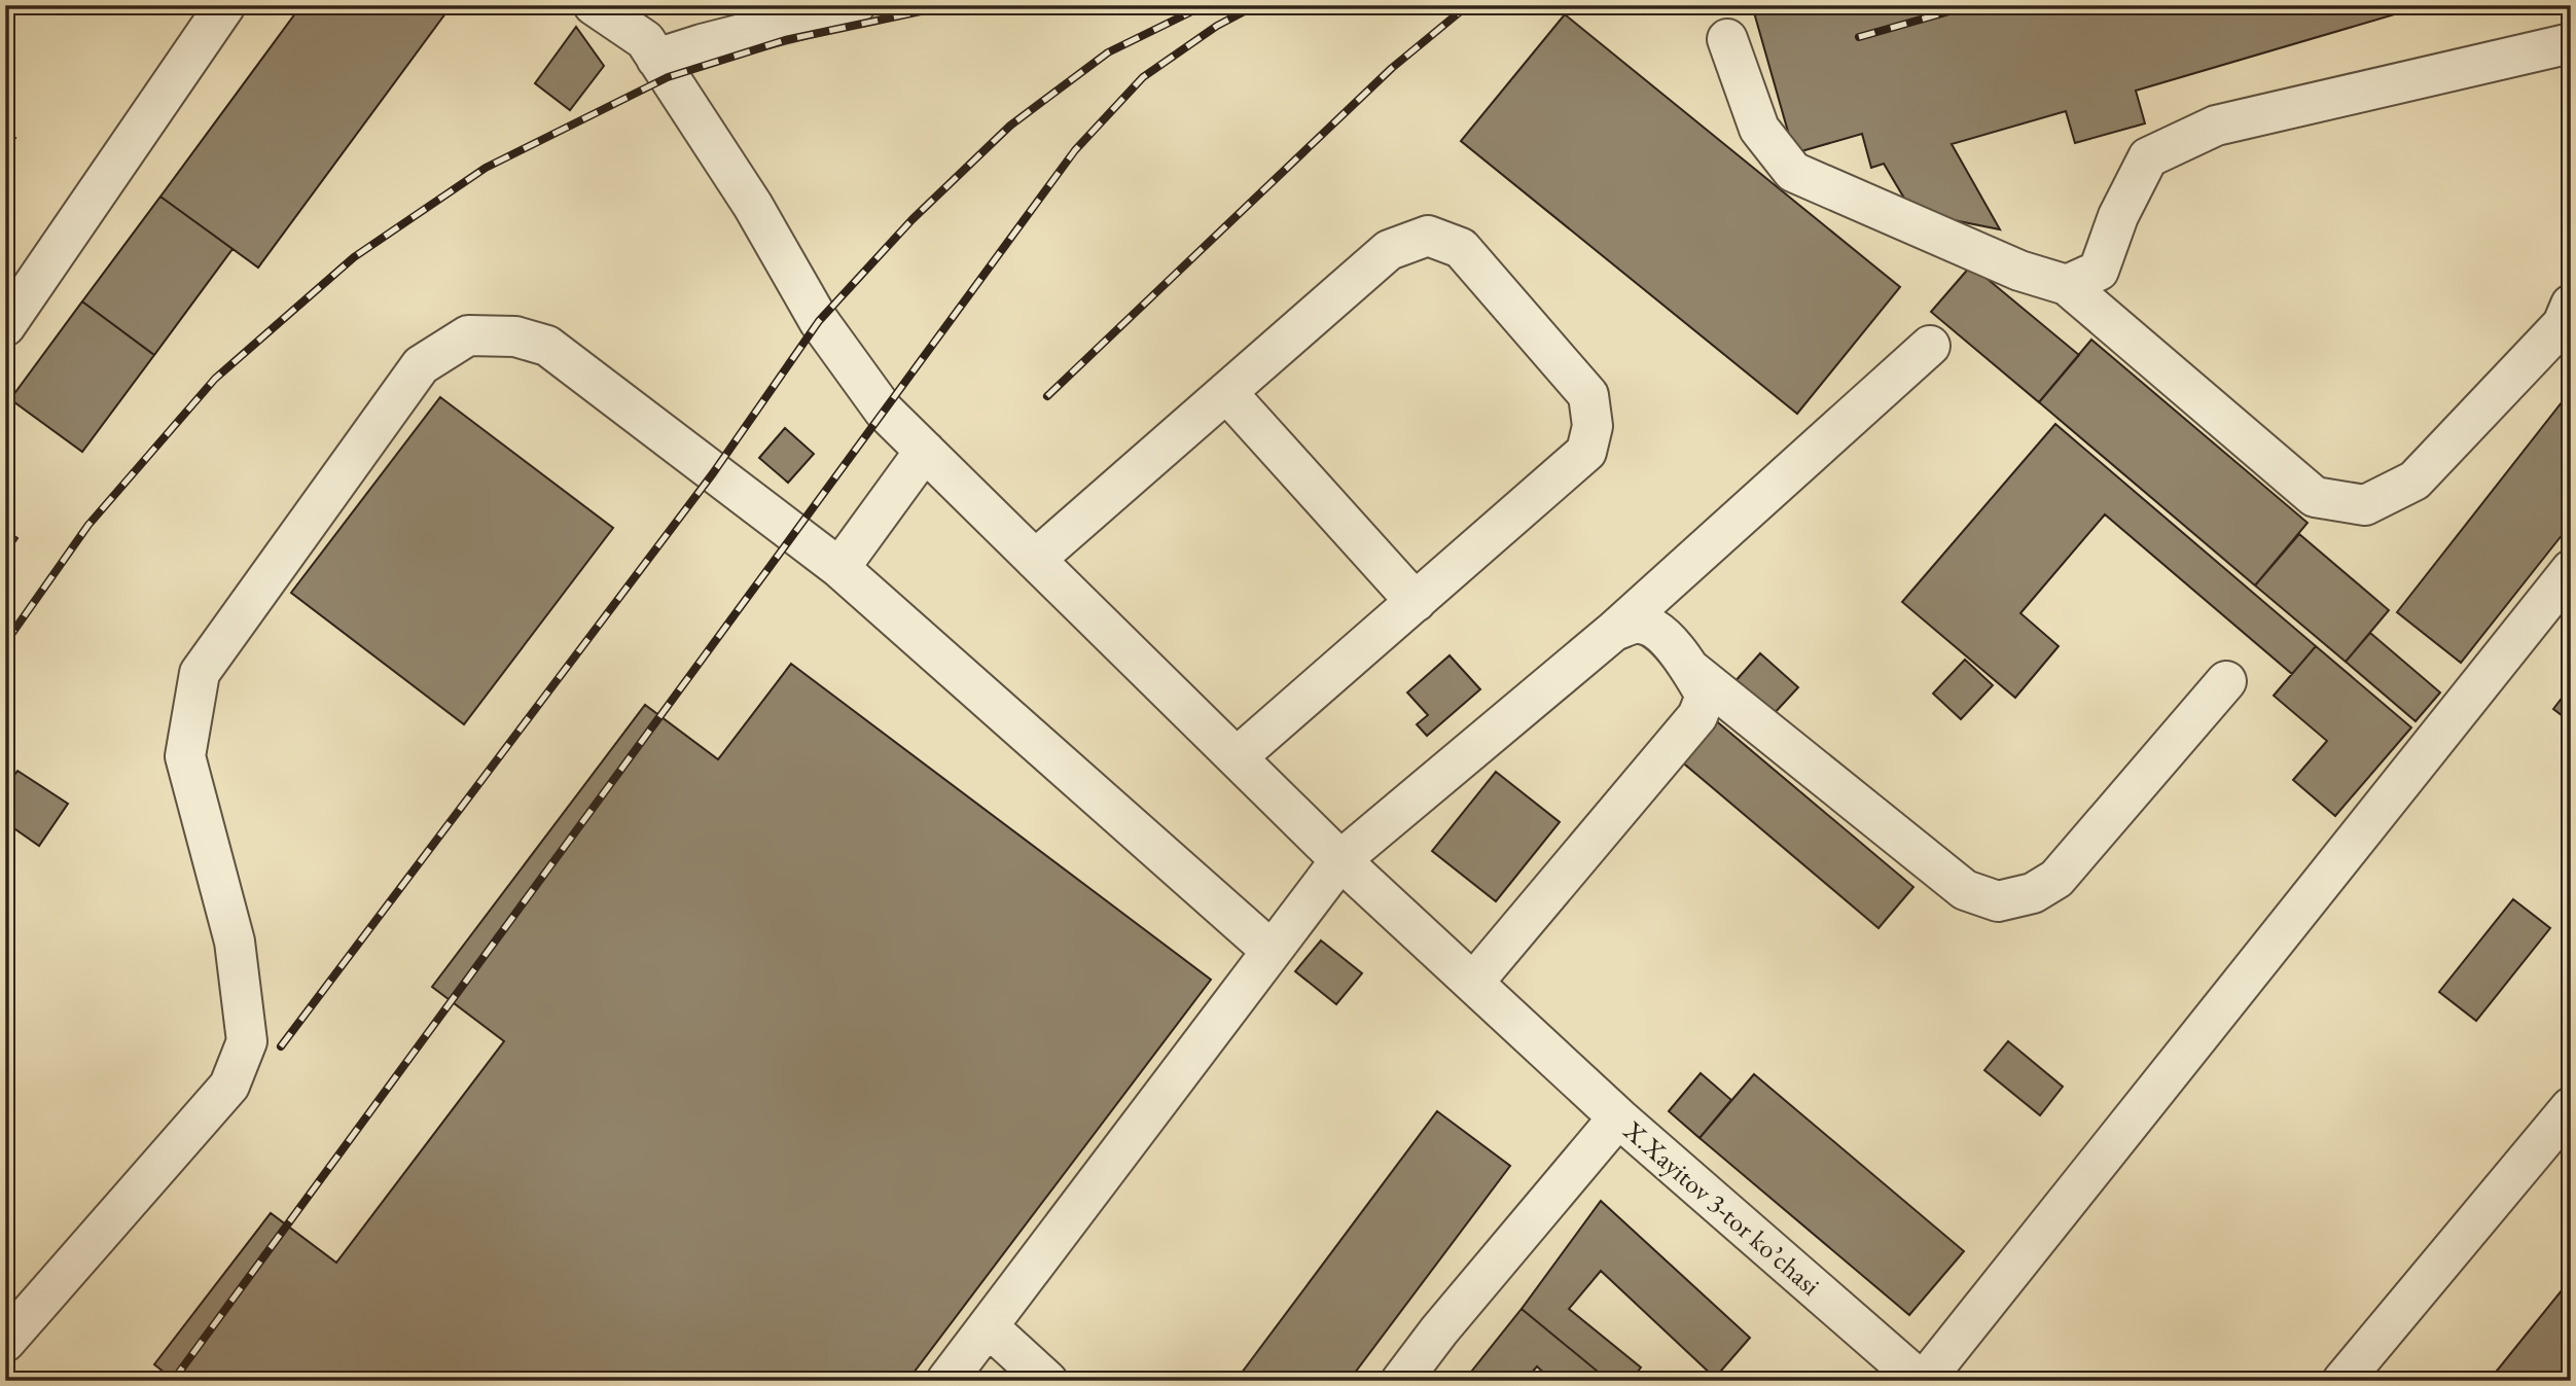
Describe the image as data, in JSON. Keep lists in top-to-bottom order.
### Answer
{
  "streets": {
    "street": ["X.Xayitov 3-tor koʼchasi"]
  }
}
